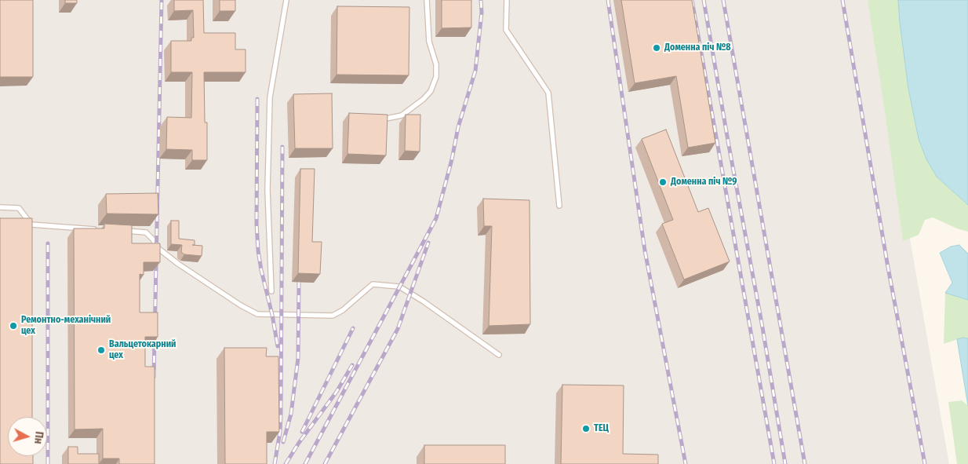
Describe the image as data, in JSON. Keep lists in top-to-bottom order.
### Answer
{
  "places": [
    "Доменна піч №8",
    "Доменна піч №9",
    "Ремонтно-механічний цех",
    "Вальцетокарний цех",
    "ТЕЦ"
  ],
  "north": "right"
}
